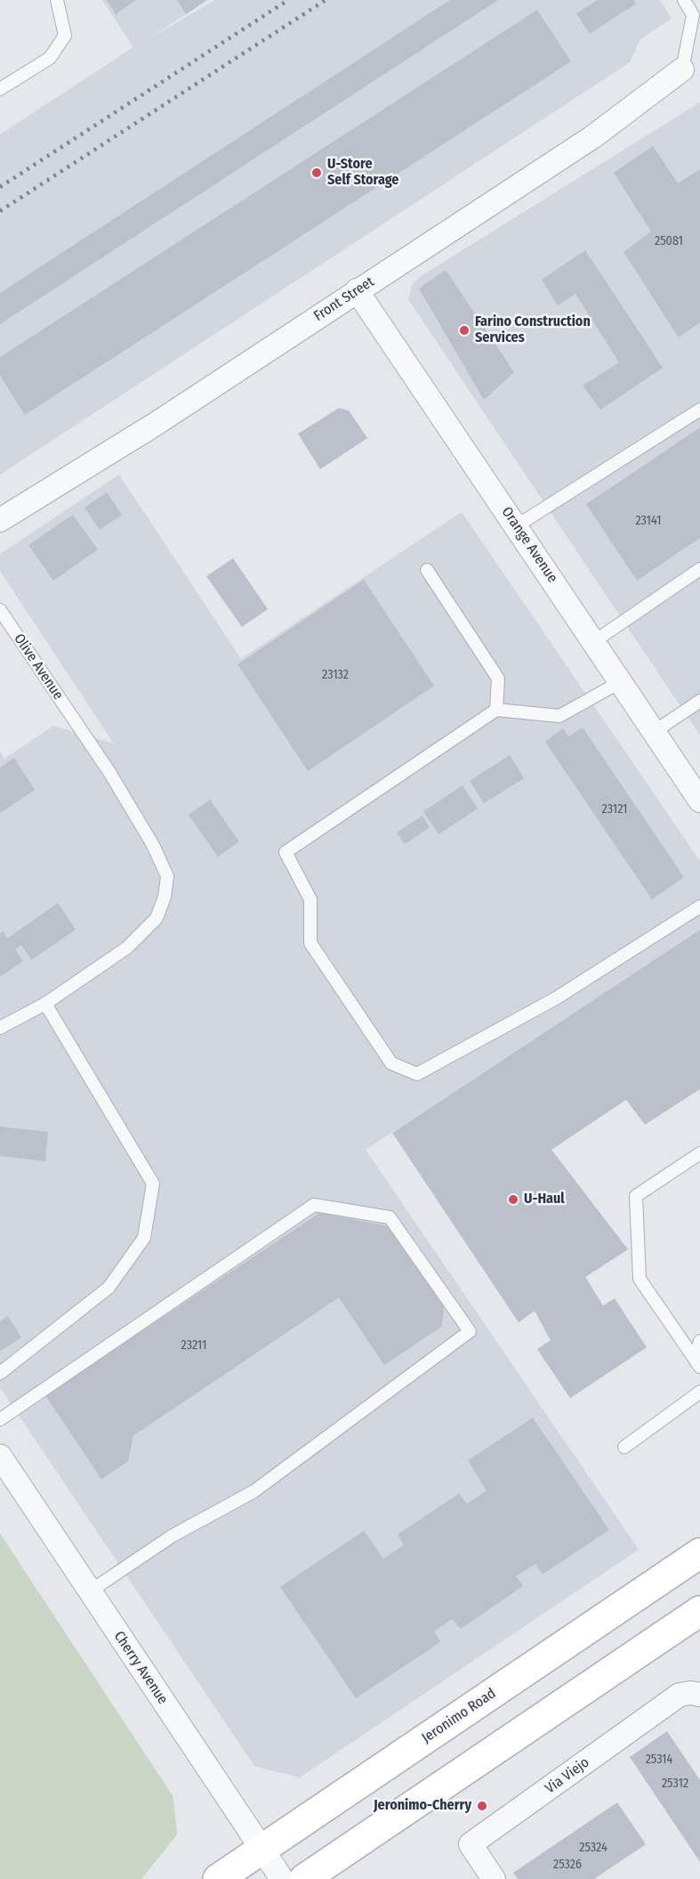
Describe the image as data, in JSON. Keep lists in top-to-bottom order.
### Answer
{
  "streets": {
    "main road": ["Jeronimo Road"],
    "street": [
      "Front Street",
      "Orange Avenue",
      "Cherry Avenue",
      "Via Viejo"
    ],
    "lane": ["Olive Avenue"]
  },
  "crossings": [
    ["Front Street", "Orange Avenue"],
    ["Cherry Avenue", "Jeronimo Road"]
  ],
  "places": [
    "U-Store Self Storage",
    "Farino Construction Services",
    "U-Haul",
    "Jeronimo-Cherry"
  ],
  "house_numbers": [
    "25081",
    "23141",
    "23132",
    "23121",
    "23211",
    "25314",
    "25312",
    "25324",
    "25326"
  ]
}
